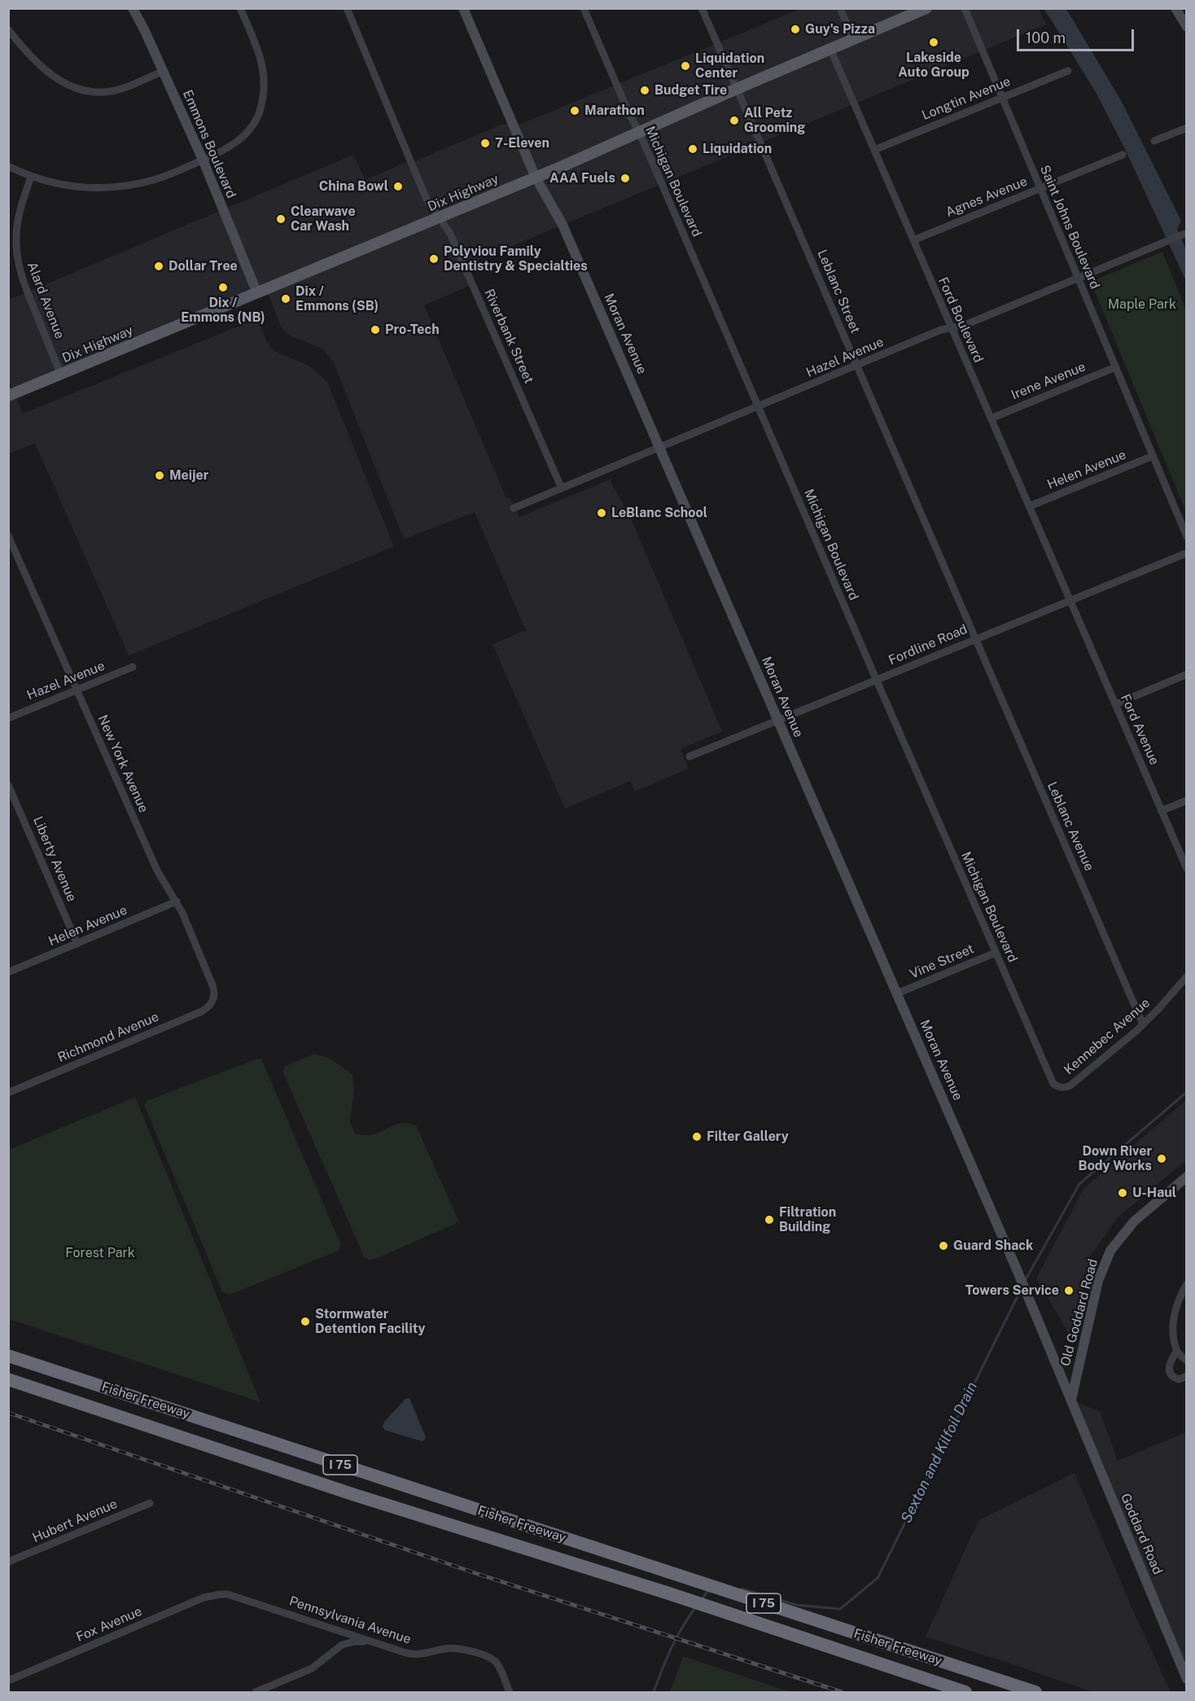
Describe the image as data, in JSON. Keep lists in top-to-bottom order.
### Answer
{
  "streets": {
    "highway": ["Fisher Freeway", "I 75"],
    "main road": [
      "Emmons Boulevard",
      "Dix Highway",
      "Moran Avenue",
      "Old Goddard Road",
      "Goddard Road"
    ],
    "street": [
      "Longtin Avenue",
      "Michigan Boulevard",
      "Agnes Avenue",
      "Saint Johns Boulevard",
      "Leblanc Street",
      "Alard Avenue",
      "Ford Boulevard",
      "Riverbank Street",
      "Hazel Avenue",
      "Irene Avenue",
      "Helen Avenue",
      "Fordline Road",
      "Ford Avenue",
      "New York Avenue",
      "Leblanc Avenue",
      "Liberty Avenue",
      "Vine Street",
      "Kennebec Avenue",
      "Richmond Avenue",
      "Hubert Avenue",
      "Pennsylvania Avenue",
      "Fox Avenue"
    ]
  },
  "crossings": [
    ["Longtin Avenue", "Saint Johns Boulevard"],
    ["Longtin Avenue", "Ford Boulevard"],
    ["Emmons Boulevard", "Dix Highway"],
    ["Michigan Boulevard", "Dix Highway"],
    ["Michigan Boulevard", "Hazel Avenue"],
    ["Michigan Boulevard", "Fordline Road"],
    ["Michigan Boulevard", "Vine Street"],
    ["Michigan Boulevard", "Kennebec Avenue"],
    ["Dix Highway", "Leblanc Street"],
    ["Dix Highway", "Alard Avenue"],
    ["Dix Highway", "Ford Boulevard"],
    ["Dix Highway", "Moran Avenue"],
    ["Dix Highway", "Riverbank Street"],
    ["Agnes Avenue", "Saint Johns Boulevard"],
    ["Agnes Avenue", "Ford Boulevard"],
    ["Saint Johns Boulevard", "Hazel Avenue"],
    ["Saint Johns Boulevard", "Irene Avenue"],
    ["Saint Johns Boulevard", "Helen Avenue"],
    ["Leblanc Street", "Hazel Avenue"],
    ["Leblanc Street", "Fordline Road"],
    ["Leblanc Street", "Leblanc Avenue"],
    ["Ford Boulevard", "Hazel Avenue"],
    ["Ford Boulevard", "Irene Avenue"],
    ["Ford Boulevard", "Helen Avenue"],
    ["Ford Boulevard", "Fordline Road"],
    ["Ford Boulevard", "Ford Avenue"],
    ["Moran Avenue", "Hazel Avenue"],
    ["Moran Avenue", "Fordline Road"],
    ["Moran Avenue", "Vine Street"],
    ["Moran Avenue", "Old Goddard Road"],
    ["Moran Avenue", "Goddard Road"],
    ["Riverbank Street", "Hazel Avenue"],
    ["Hazel Avenue", "New York Avenue"],
    ["Helen Avenue", "New York Avenue"],
    ["Helen Avenue", "Liberty Avenue"],
    ["Fordline Road", "Ford Avenue"],
    ["Fordline Road", "Leblanc Avenue"],
    ["New York Avenue", "Richmond Avenue"],
    ["Leblanc Avenue", "Kennebec Avenue"],
    ["Old Goddard Road", "Goddard Road"],
    ["Pennsylvania Avenue", "Fox Avenue"]
  ],
  "water": ["Sexton and Kilfoil Drain"],
  "parks": ["Maple Park", "Forest Park"],
  "places": [
    "Guy's Pizza",
    "Lakeside Auto Group",
    "Liquidation Center",
    "Budget Tire",
    "Marathon",
    "All Petz Grooming",
    "7-Eleven",
    "Liquidation",
    "AAA Fuels",
    "China Bowl",
    "Clearwave Car Wash",
    "Polyviou Family Dentistry & Specialties",
    "Dollar Tree",
    "Dix / Emmons (NB)",
    "Dix / Emmons (SB)",
    "Pro-Tech",
    "Meijer",
    "LeBlanc School",
    "Filter Gallery",
    "Down River Body Works",
    "U-Haul",
    "Filtration Building",
    "Guard Shack",
    "Towers Service",
    "Stormwater Detention Facility"
  ],
  "scale_bar": "100 m"
}
